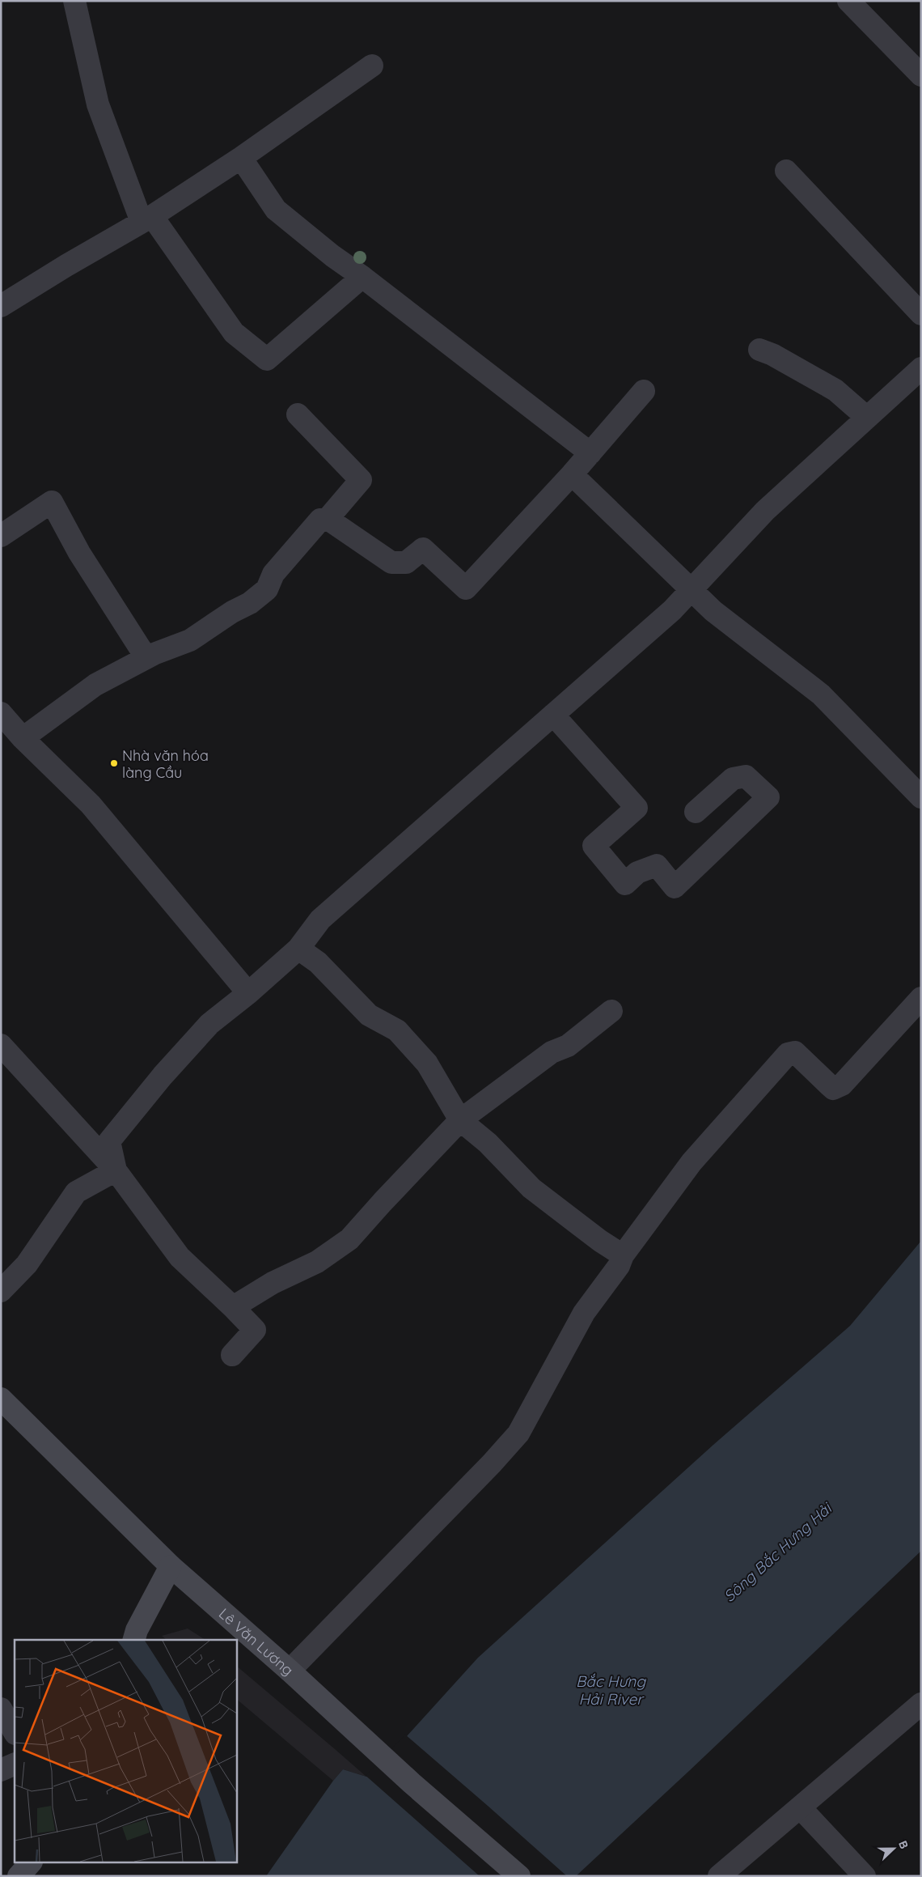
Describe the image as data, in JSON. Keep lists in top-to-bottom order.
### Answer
{
  "streets": {
    "main road": ["Lê Văn Lương"]
  },
  "water": ["Sông Bắc Hưng Hải", "Bắc Hưng Hải River"],
  "places": ["Nhà văn hóa làng Cầu"],
  "north": "right"
}
